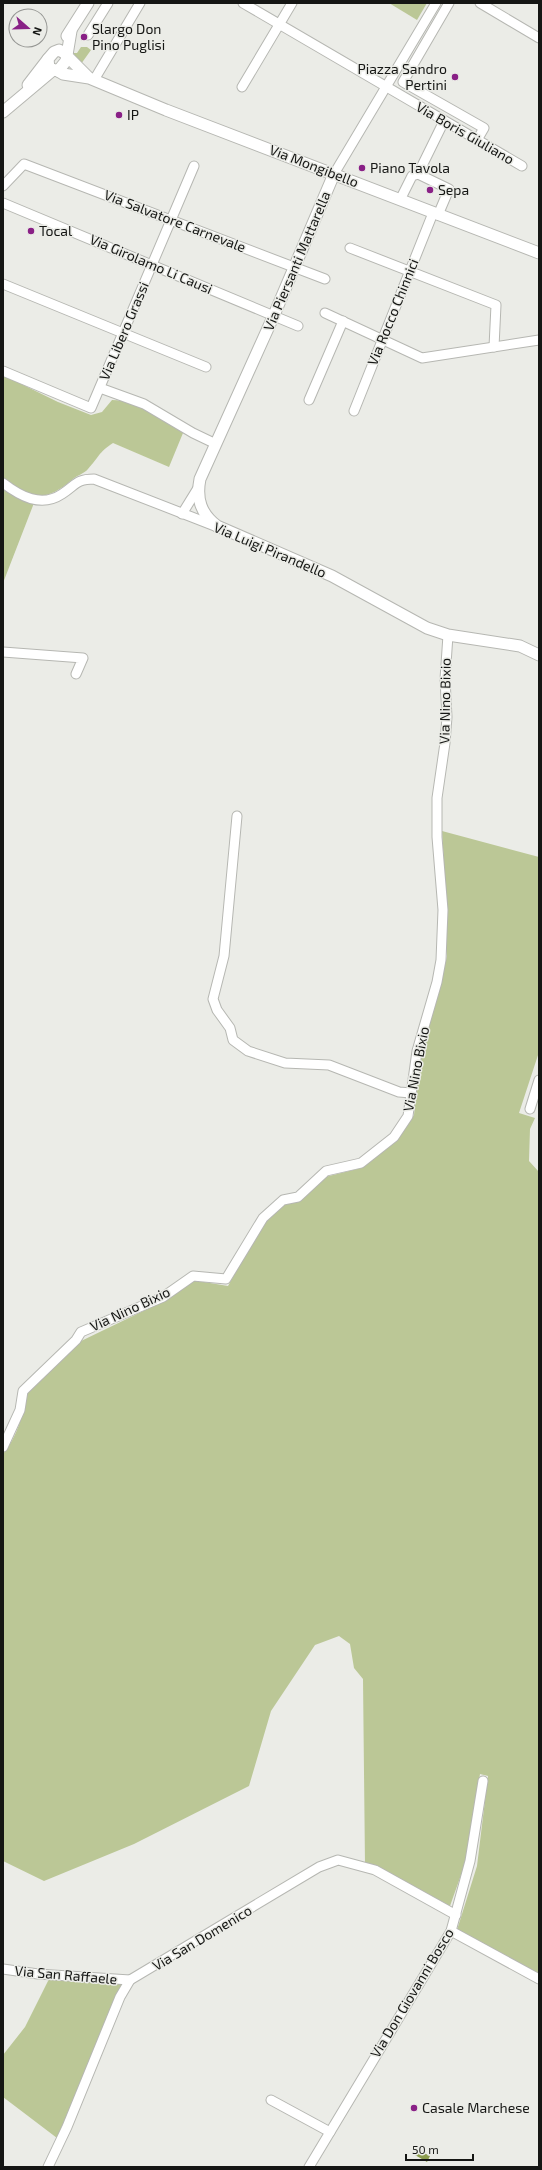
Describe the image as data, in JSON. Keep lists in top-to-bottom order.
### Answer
{
  "streets": {
    "street": [
      "Via Boris Giuliano",
      "Via Mongibello",
      "Via Salvatore Carnevale",
      "Via Piersanti Mattarella",
      "Via Girolamo Li Causi",
      "Via Rocco Chinnici",
      "Via Libero Grassi",
      "Via Luigi Pirandello",
      "Via Nino Bixio",
      "Via San Domenico",
      "Via San Raffaele",
      "Via Don Giovanni Bosco"
    ]
  },
  "crossings": [
    ["Via Boris Giuliano", "Via Piersanti Mattarella"],
    ["Via Mongibello", "Via Piersanti Mattarella"],
    ["Via Mongibello", "Via Rocco Chinnici"],
    ["Via Salvatore Carnevale", "Via Piersanti Mattarella"],
    ["Via Salvatore Carnevale", "Via Libero Grassi"],
    ["Via Piersanti Mattarella", "Via Girolamo Li Causi"],
    ["Via Piersanti Mattarella", "Via Luigi Pirandello"],
    ["Via Girolamo Li Causi", "Via Libero Grassi"],
    ["Via Luigi Pirandello", "Via Nino Bixio"],
    ["Via San Domenico", "Via San Raffaele"],
    ["Via San Domenico", "Via Don Giovanni Bosco"]
  ],
  "places": [
    "Slargo Don Pino Puglisi",
    "Piazza Sandro Pertini",
    "IP",
    "Piano Tavola",
    "Sepa",
    "Tocal",
    "Casale Marchese"
  ],
  "scale_bar": "50 m",
  "north": "right"
}
